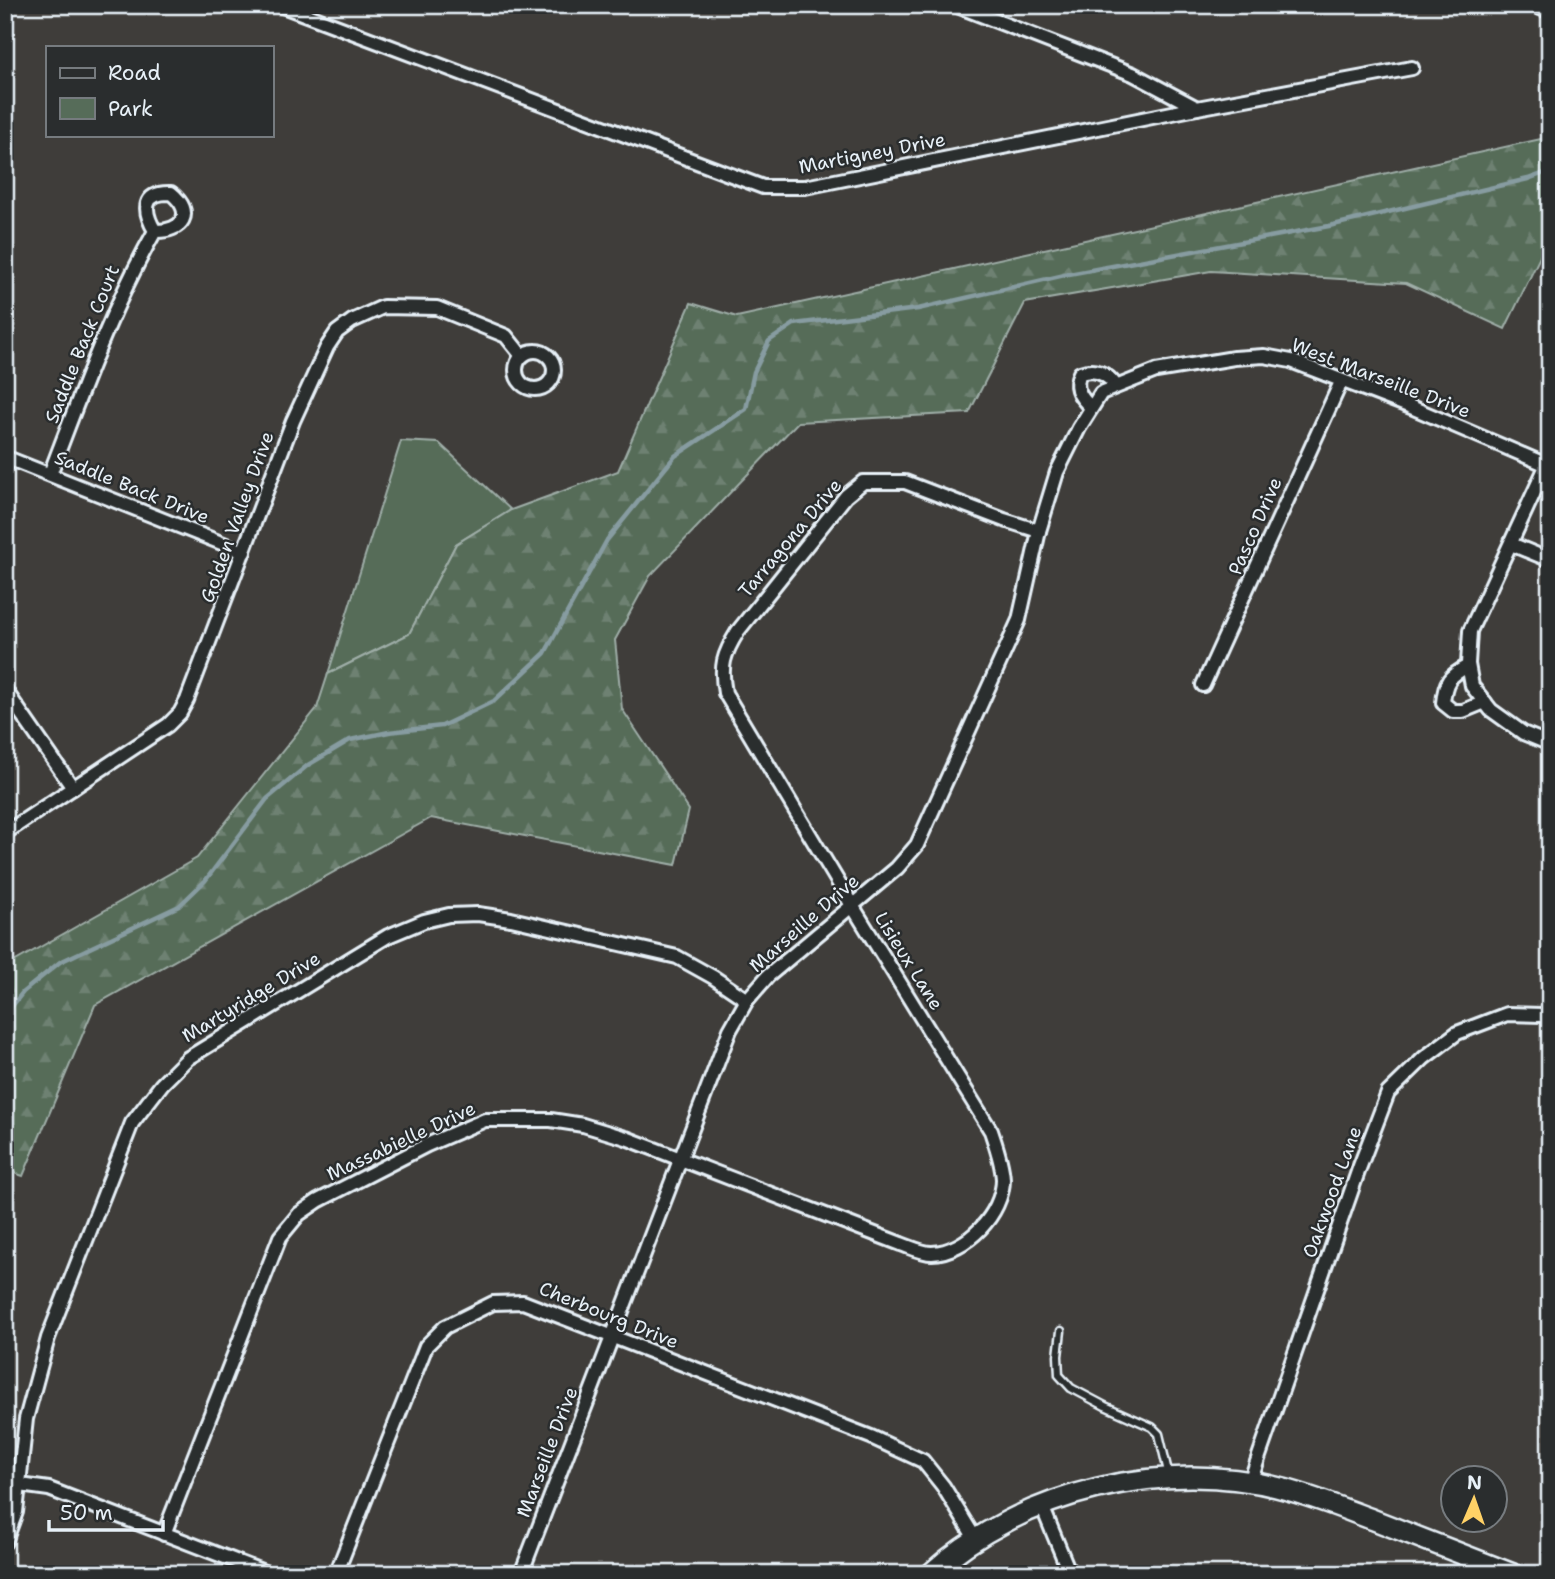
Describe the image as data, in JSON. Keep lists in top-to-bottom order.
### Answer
{
  "streets": {
    "street": [
      "Martigney Drive",
      "Saddle Back Court",
      "West Marseille Drive",
      "Saddle Back Drive",
      "Golden Valley Drive",
      "Pasco Drive",
      "Tarragona Drive",
      "Marseille Drive",
      "Lisieux Lane",
      "Martyridge Drive",
      "Massabielle Drive",
      "Oakwood Lane",
      "Cherbourg Drive"
    ]
  },
  "crossings": [
    ["Saddle Back Court", "Saddle Back Drive"],
    ["West Marseille Drive", "Pasco Drive"],
    ["West Marseille Drive", "Marseille Drive"],
    ["Saddle Back Drive", "Golden Valley Drive"],
    ["Tarragona Drive", "Marseille Drive"],
    ["Tarragona Drive", "Lisieux Lane"],
    ["Marseille Drive", "Lisieux Lane"],
    ["Marseille Drive", "Martyridge Drive"],
    ["Marseille Drive", "Massabielle Drive"],
    ["Marseille Drive", "Cherbourg Drive"],
    ["Lisieux Lane", "Massabielle Drive"]
  ],
  "legend": ["Road", "Park"],
  "scale_bar": "50 m",
  "north": "top"
}
